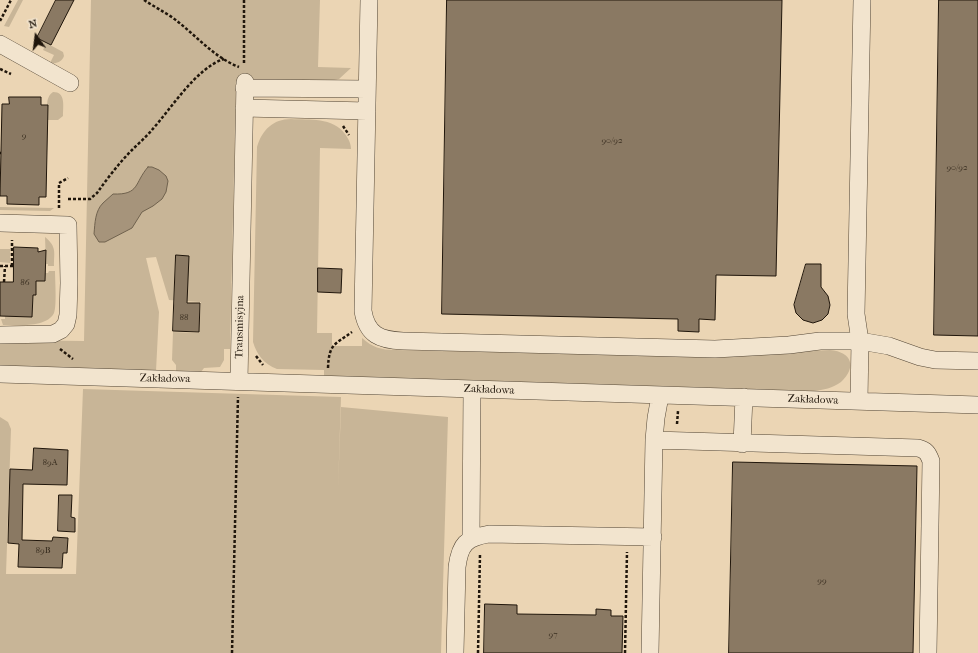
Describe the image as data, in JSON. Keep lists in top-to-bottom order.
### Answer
{
  "streets": {
    "street": ["Transmisyjna", "Zakładowa"]
  },
  "crossings": [
    ["Transmisyjna", "Zakładowa"]
  ],
  "house_numbers": [
    "9",
    "90/92",
    "90/92",
    "86",
    "88",
    "89A",
    "89B",
    "99",
    "97"
  ],
  "north": "top"
}
